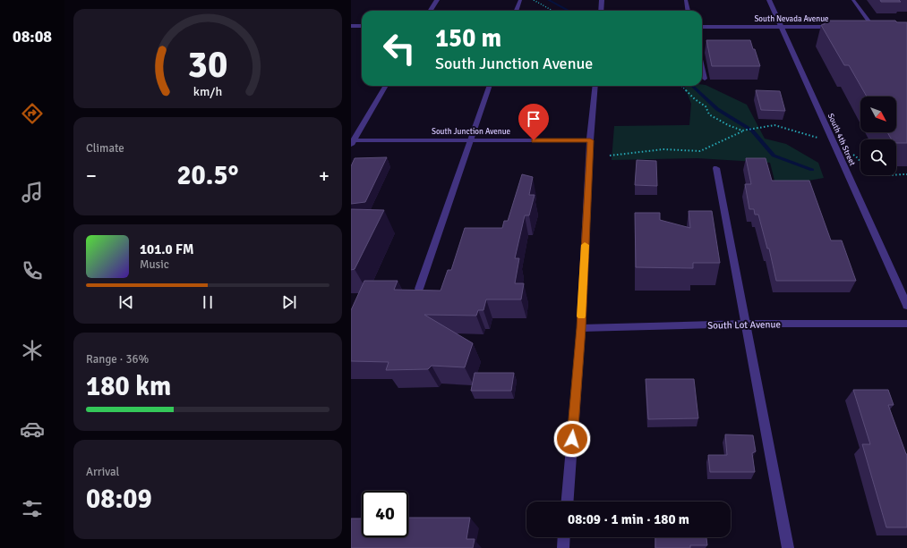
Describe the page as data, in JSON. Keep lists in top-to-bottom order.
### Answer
{
  "streets": {
    "street": [
      "South Nevada Avenue",
      "South Junction Avenue",
      "South 4th Street",
      "South Lot Avenue"
    ]
  },
  "crossings": [
    ["South Nevada Avenue", "South 4th Street"]
  ],
  "north": "bottom right",
  "page": {
    "tabs": "08:08",
    "turn": ["150 m", "South Junction Avenue"],
    "tile": [
      "Climate",
      ["Range · 36%", "180 km"],
      ["Arrival", "08:09"]
    ],
    "heat": ["−", "20.5°", "+"],
    "song": ["101.0 FM", "Music"],
    "limit": "40",
    "trip": "08:09 · 1 min · 180 m",
    "gauge": ["30", "km/h"]
  }
}
